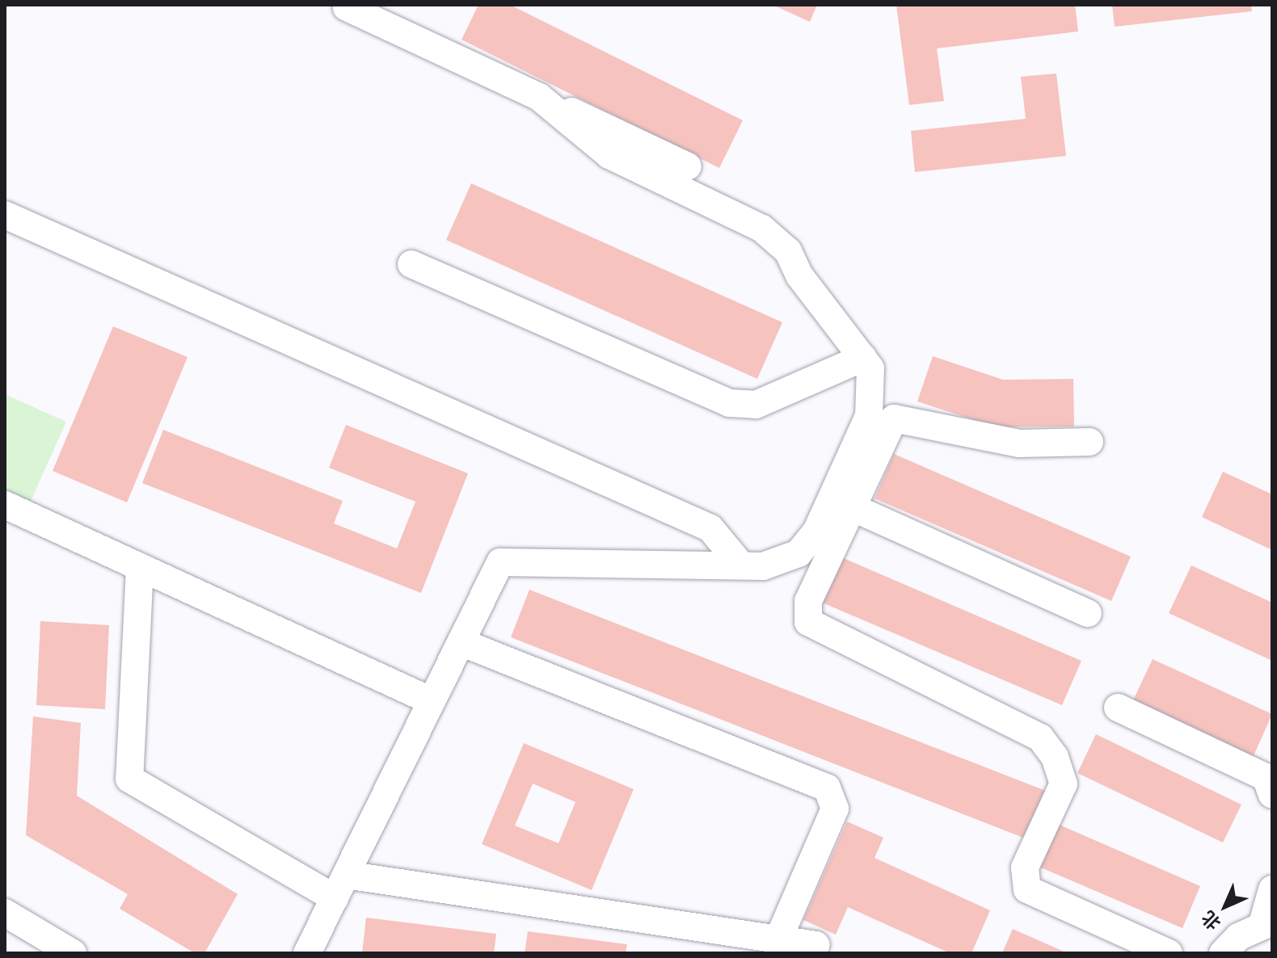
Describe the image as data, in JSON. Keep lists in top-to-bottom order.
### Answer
{
  "north": "bottom left"
}
